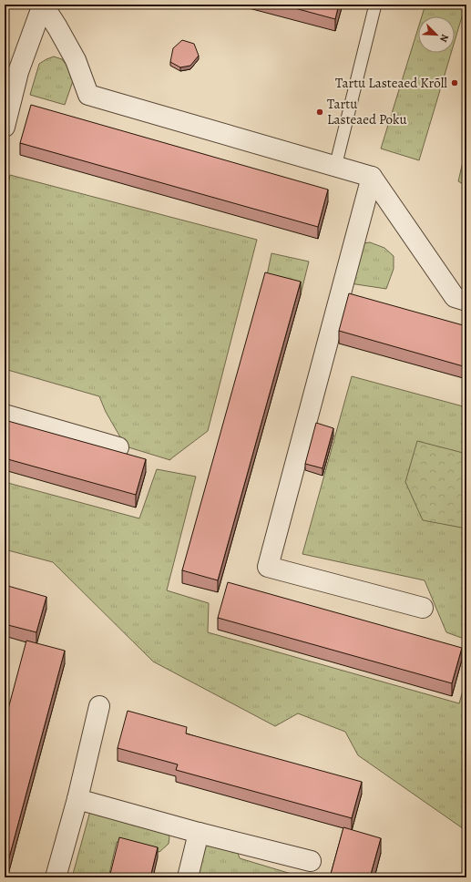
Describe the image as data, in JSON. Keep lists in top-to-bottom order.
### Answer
{
  "places": ["Tartu Lasteaed Krõll", "Tartu Lasteaed Poku"],
  "north": "bottom right"
}
